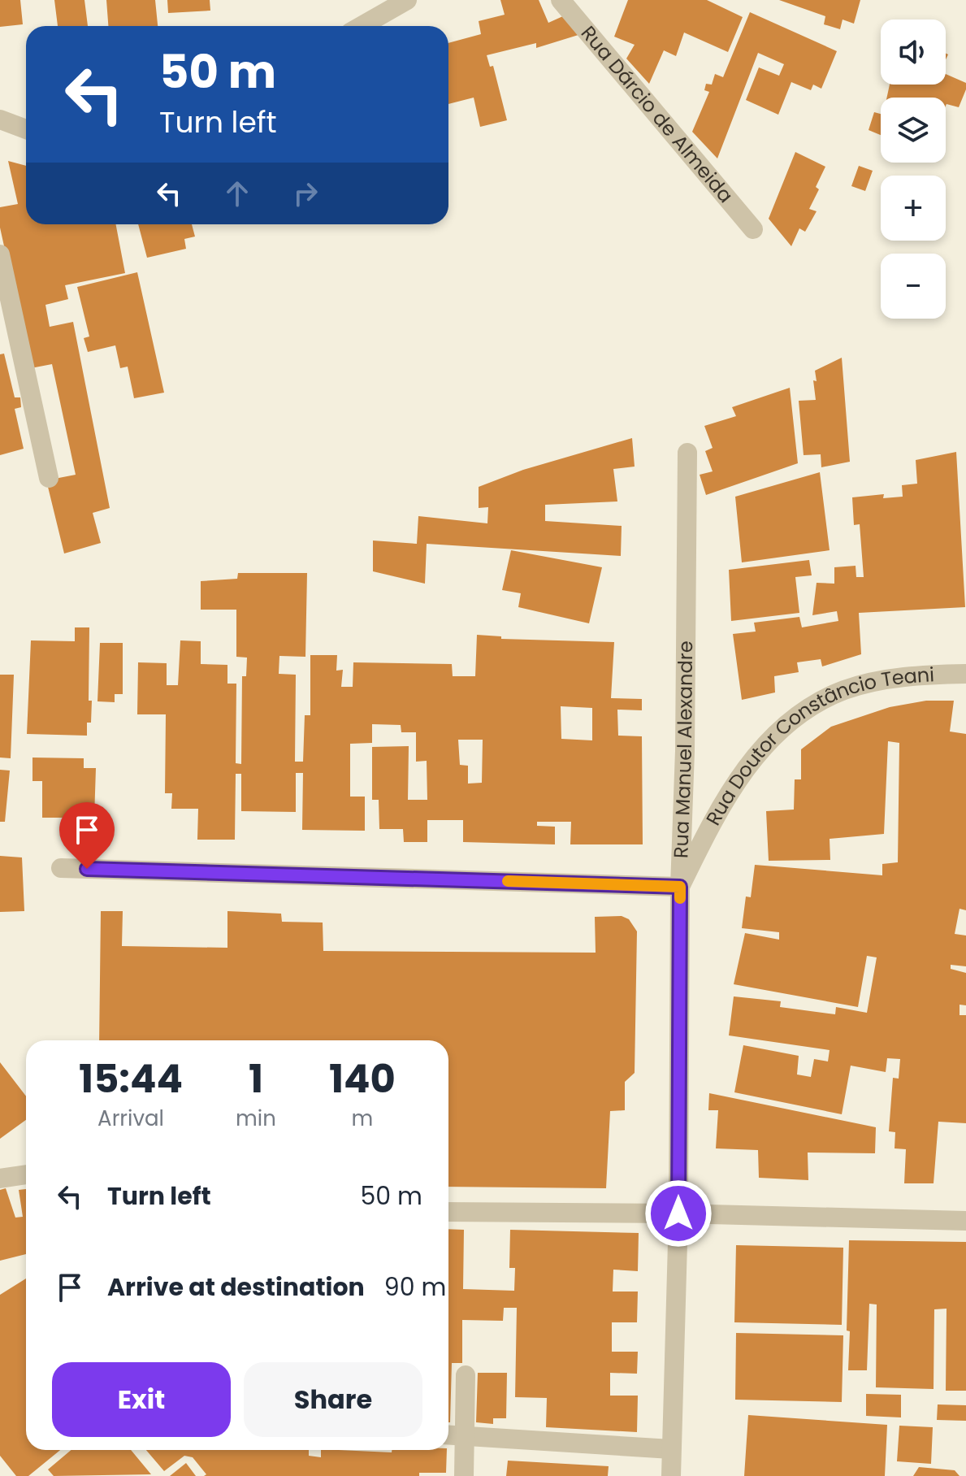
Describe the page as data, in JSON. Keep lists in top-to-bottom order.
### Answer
{
  "streets": {
    "street": ["Rua Dárcio de Almeida", "Rua Manuel Alexandre", "Rua Doutor Constâncio Teani"]
  },
  "crossings": [
    ["Rua Manuel Alexandre", "Rua Doutor Constâncio Teani"]
  ],
  "page": {
    "map_buttons": ["+", "−"],
    "turn": ["50 m", "Turn left"],
    "eta": [
      "15:44",
      "Arrival",
      "1",
      "min",
      "140",
      "m"
    ],
    "list": [
      {
        "name": "Turn left",
        "value": "50 m"
      },
      {
        "name": "Arrive at destination",
        "value": "90 m"
      }
    ],
    "buttons": ["Exit", "Share"]
  }
}
